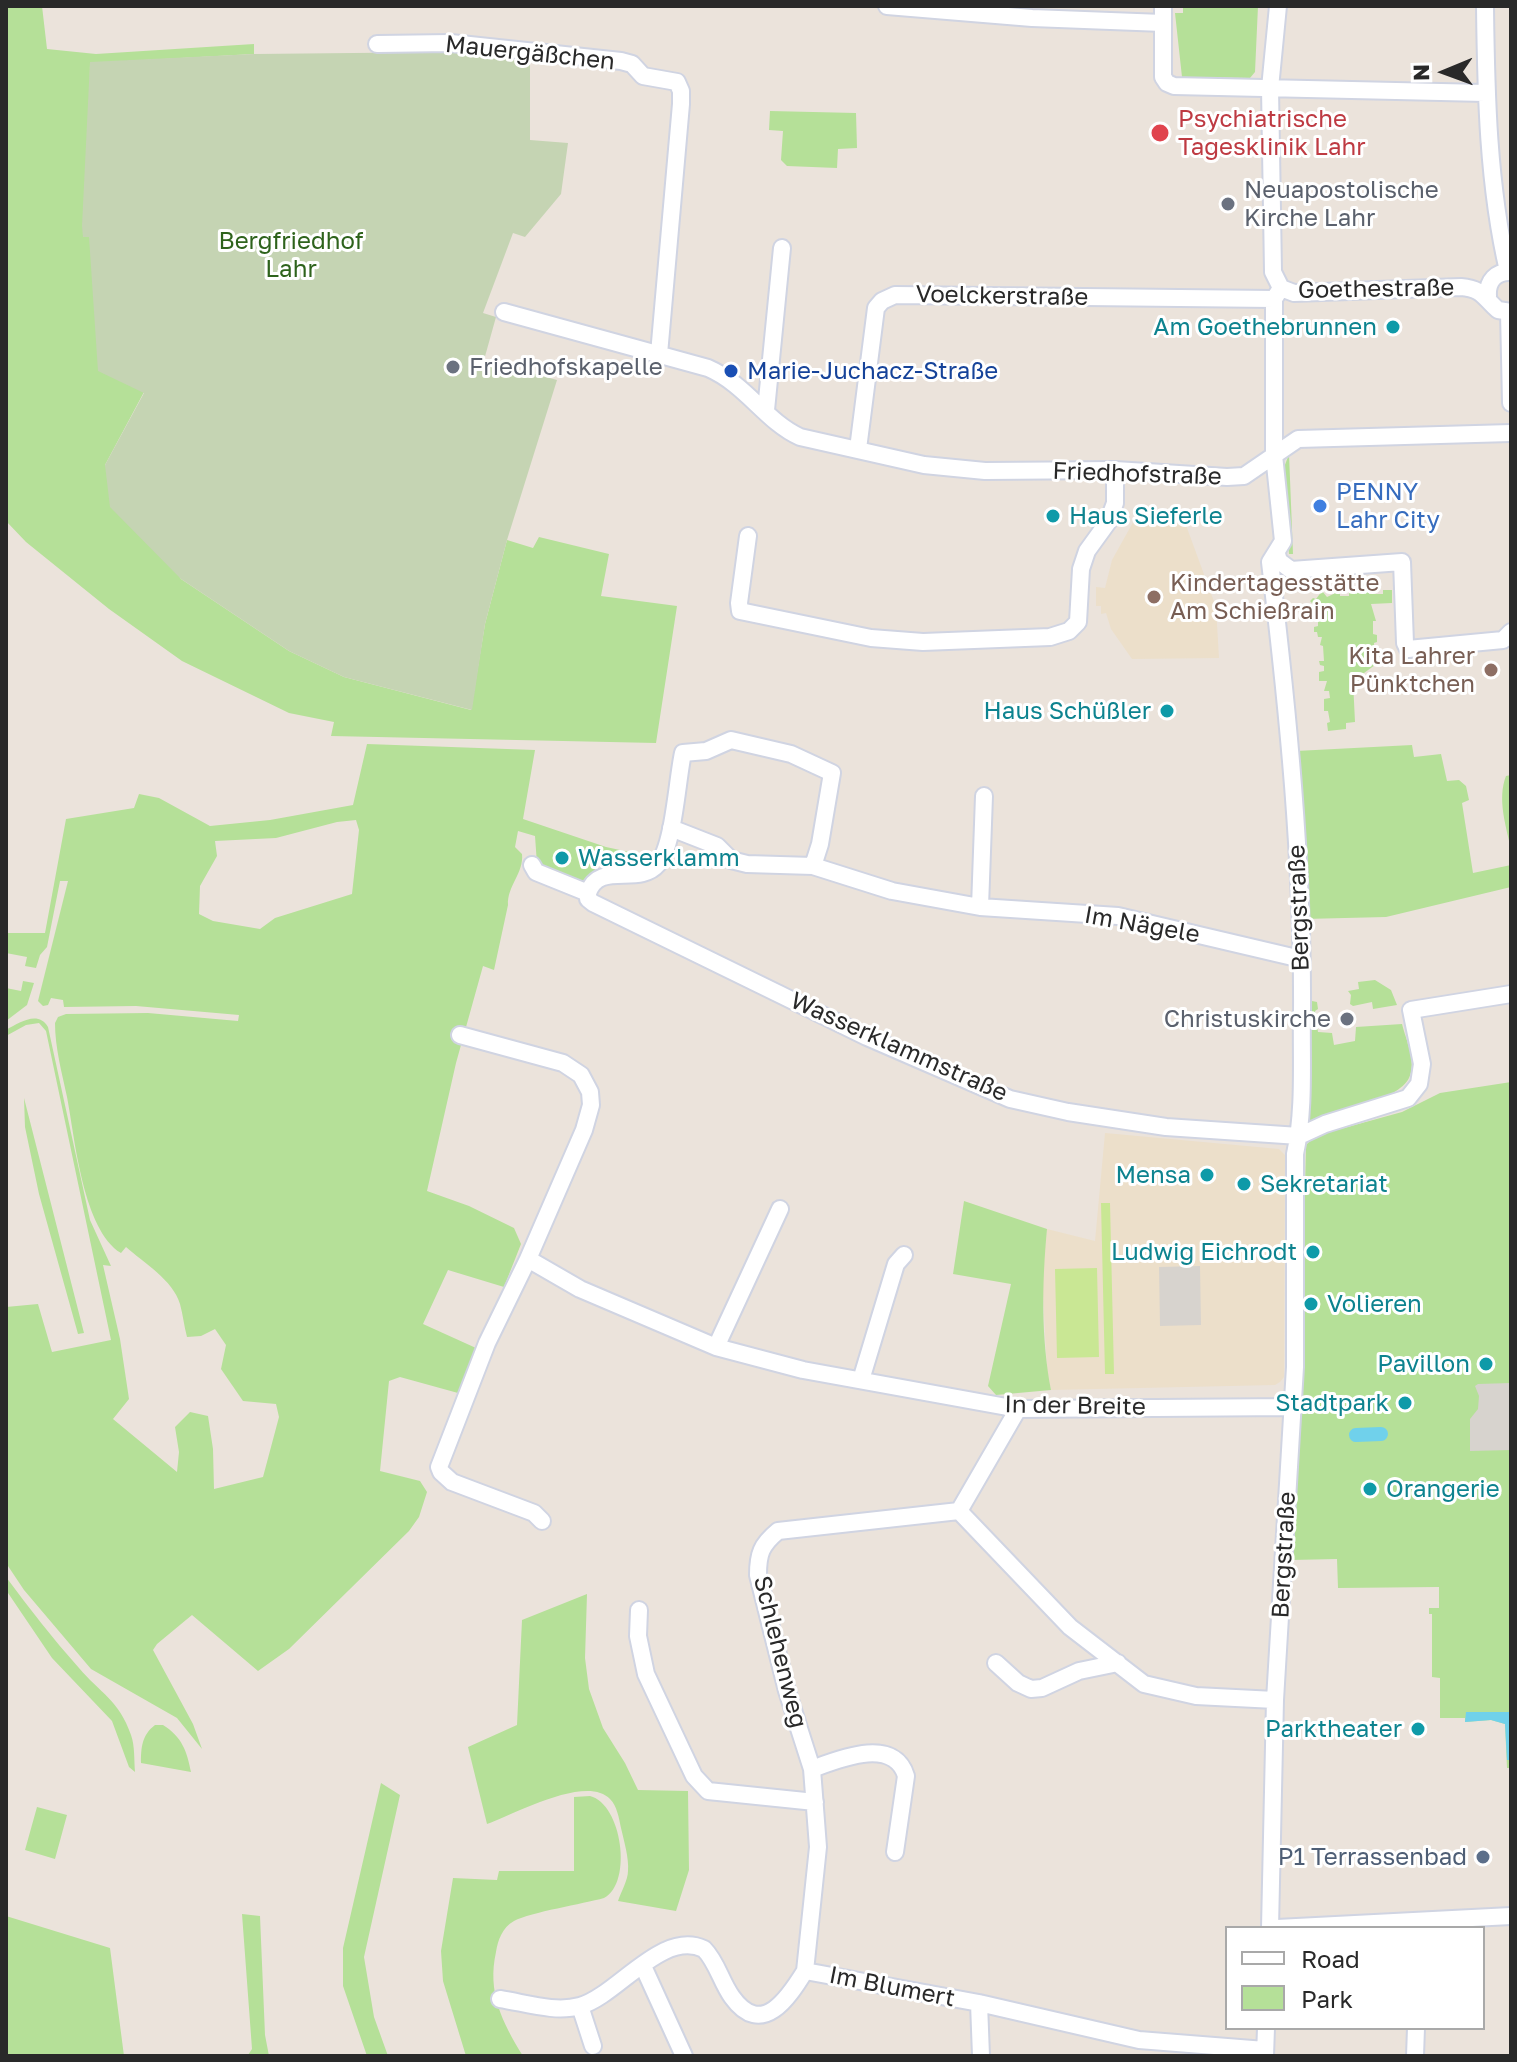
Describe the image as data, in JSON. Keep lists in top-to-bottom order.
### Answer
{
  "streets": {
    "street": [
      "Mauergäßchen",
      "Goethestraße",
      "Voelckerstraße",
      "Friedhofstraße",
      "Bergstraße",
      "Im Nägele",
      "Wasserklammstraße",
      "In der Breite",
      "Schlehenweg",
      "Im Blumert"
    ]
  },
  "crossings": [
    ["Mauergäßchen", "Friedhofstraße"],
    ["Goethestraße", "Voelckerstraße"],
    ["Goethestraße", "Bergstraße"],
    ["Voelckerstraße", "Friedhofstraße"],
    ["Voelckerstraße", "Bergstraße"],
    ["Friedhofstraße", "Bergstraße"],
    ["Bergstraße", "Im Nägele"],
    ["Bergstraße", "Wasserklammstraße"],
    ["Bergstraße", "In der Breite"],
    ["Schlehenweg", "Im Blumert"]
  ],
  "parks": ["Bergfriedhof Lahr"],
  "places": [
    "Psychiatrische Tagesklinik Lahr",
    "Neuapostolische Kirche Lahr",
    "Am Goethebrunnen",
    "Friedhofskapelle",
    "Marie-Juchacz-Straße",
    "PENNY Lahr City",
    "Haus Sieferle",
    "Kindertagesstätte Am Schießrain",
    "Kita Lahrer Pünktchen",
    "Haus Schüßler",
    "Wasserklamm",
    "Christuskirche",
    "Mensa",
    "Sekretariat",
    "Ludwig Eichrodt",
    "Volieren",
    "Pavillon",
    "Stadtpark",
    "Orangerie",
    "Parktheater",
    "P1 Terrassenbad"
  ],
  "legend": ["Road", "Park"],
  "north": "left"
}
